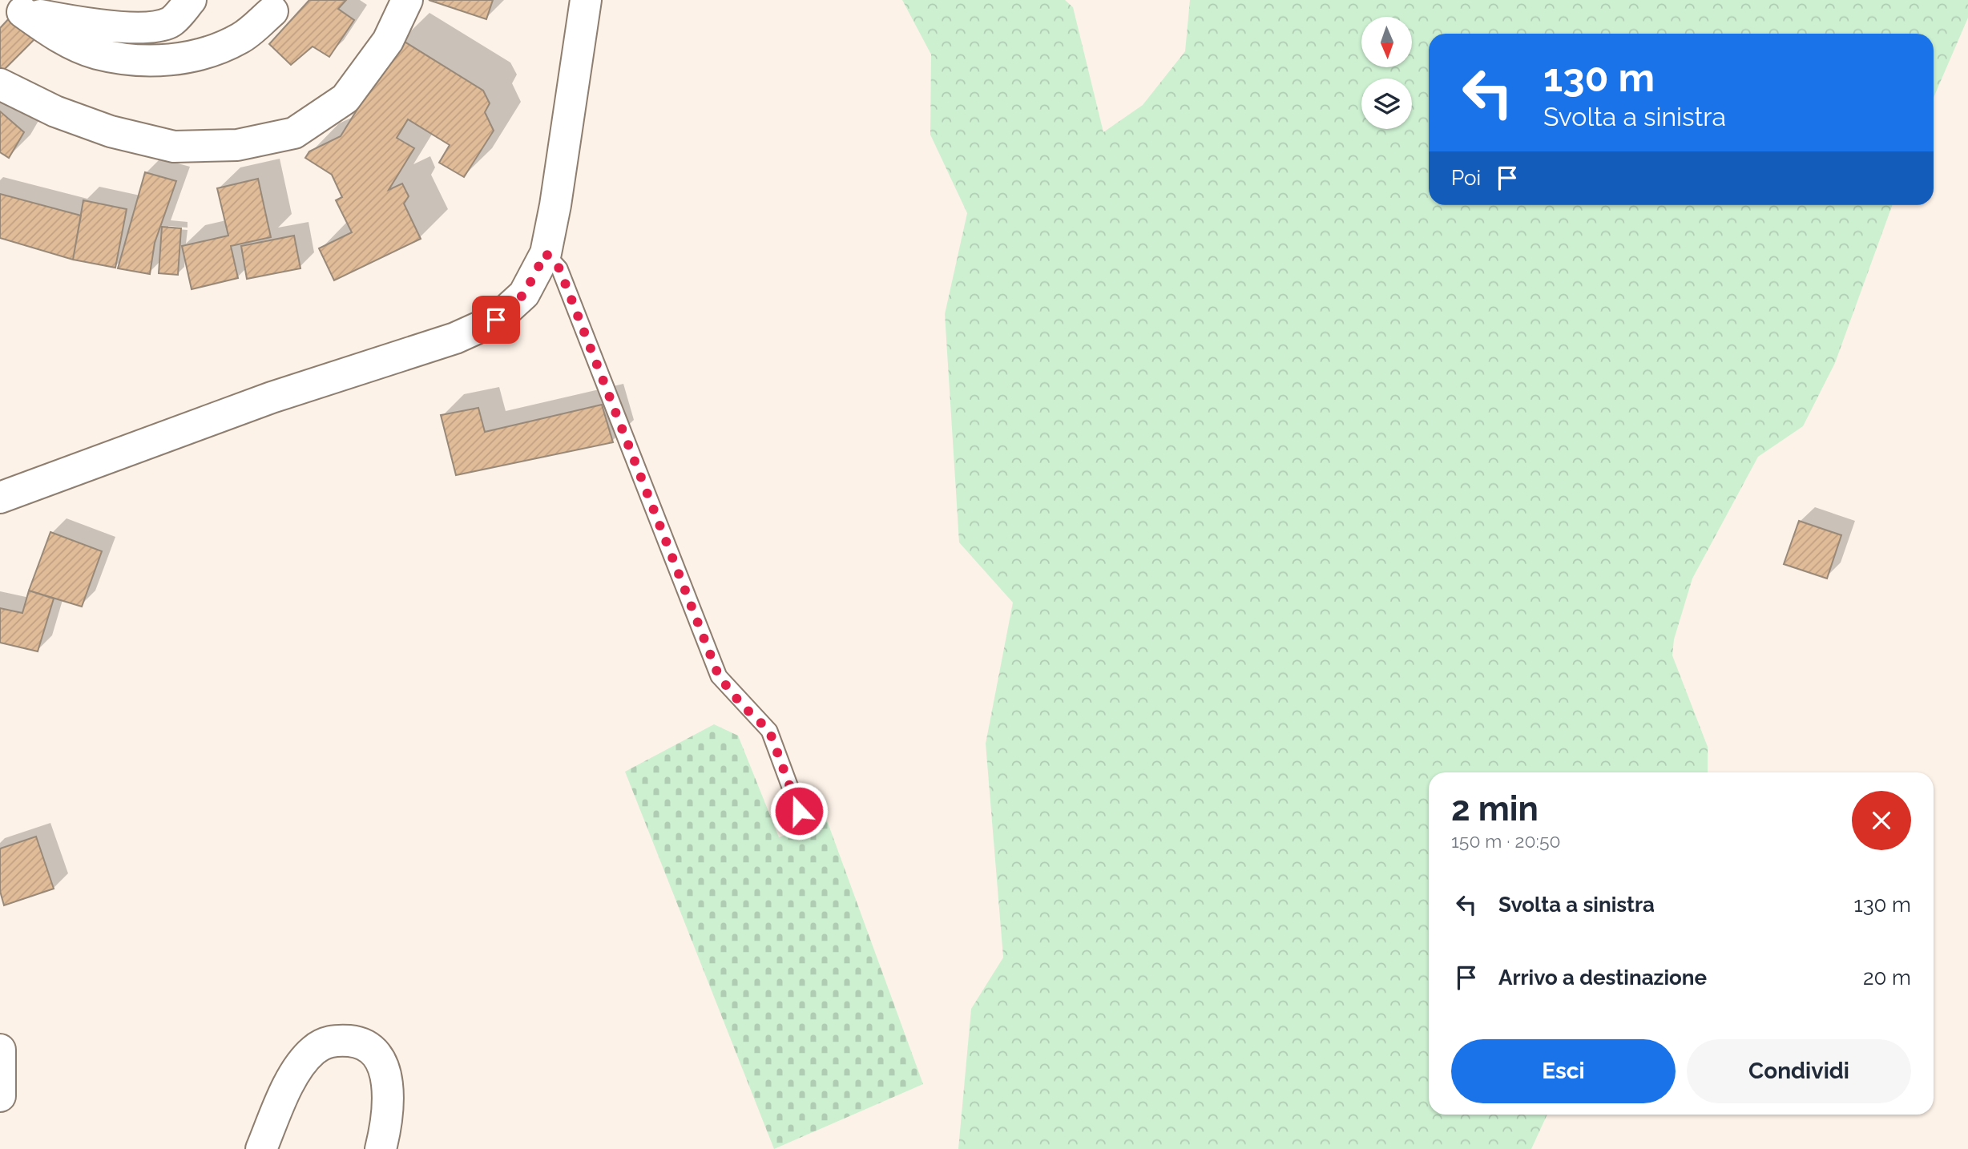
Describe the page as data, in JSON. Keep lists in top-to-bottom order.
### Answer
{
  "north": "bottom",
  "page": {
    "turn": ["130 m", "Svolta a sinistra"],
    "then": "Poi",
    "heading": ["2 min", "150 m · 20:50"],
    "list": [
      {
        "name": "Svolta a sinistra",
        "value": "130 m"
      },
      {
        "name": "Arrivo a destinazione",
        "value": "20 m"
      }
    ],
    "buttons": ["Esci", "Condividi"]
  }
}
